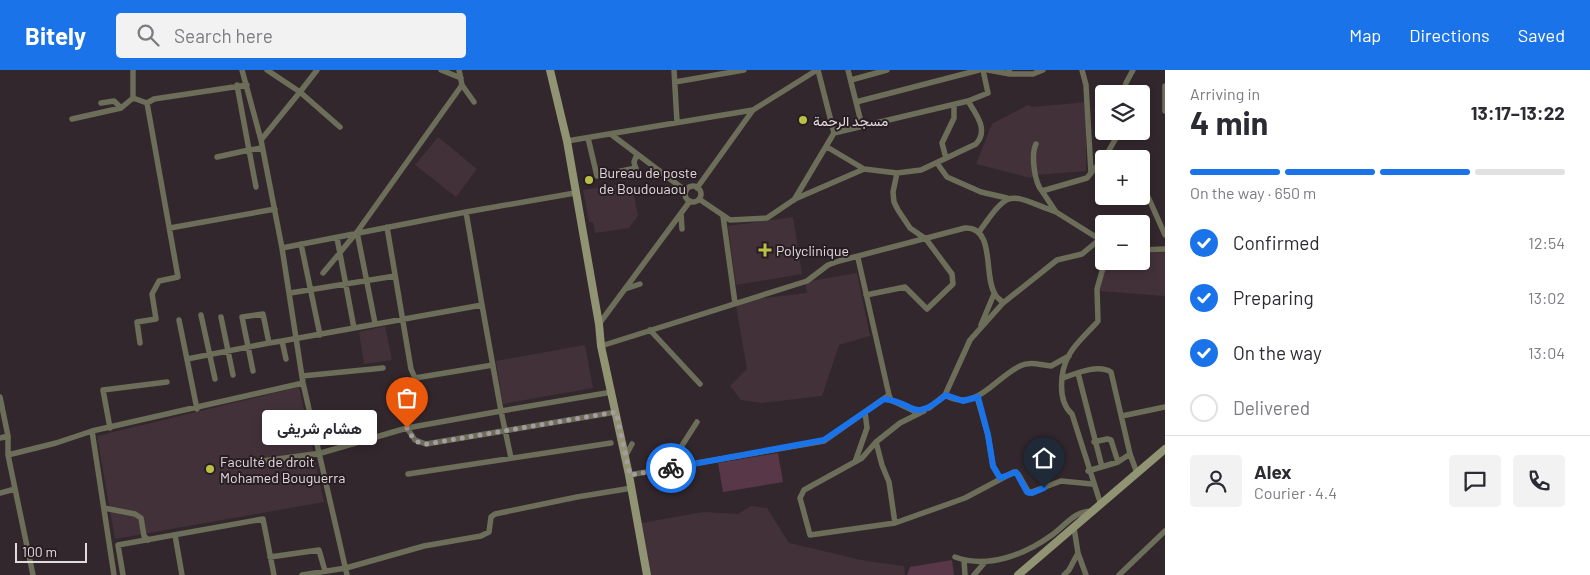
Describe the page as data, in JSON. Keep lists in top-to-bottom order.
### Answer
{
  "places": {
    "other": [
      "مسجد الرحمة",
      "Bureau de poste de Boudouaou",
      "هشام شريفى",
      "Faculté de droit Mohamed Bouguerra"
    ],
    "health": ["Polyclinique"]
  },
  "scale_bar": "100 m",
  "page": {
    "header": "Bitely",
    "search": "Search here",
    "nav": ["Map", "Directions", "Saved"],
    "heading": ["4 min", "Arriving in", "13:17–13:22"],
    "panel": ["Alex", "Courier · 4.4"],
    "map_buttons": ["+", "−"],
    "bar": "On the way · 650 m",
    "list": [
      ["Confirmed", "12:54"],
      ["Preparing", "13:02"],
      ["On the way", "13:04"],
      "Delivered"
    ],
    "bubble": "هشام شريفى",
    "scale": "100 m"
  }
}
